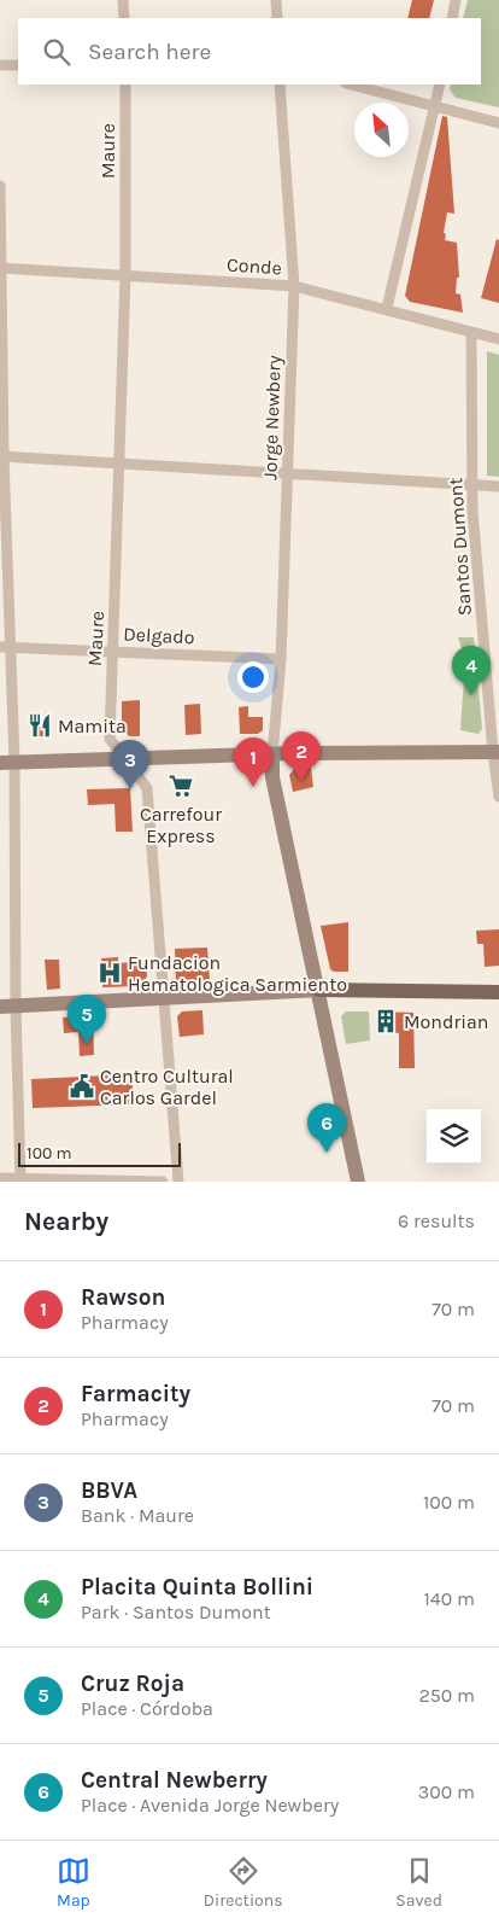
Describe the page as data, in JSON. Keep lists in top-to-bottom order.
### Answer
{
  "streets": {
    "street": [
      "Maure",
      "Conde",
      "Jorge Newbery",
      "Santos Dumont",
      "Delgado"
    ]
  },
  "crossings": [
    ["Maure", "Conde"],
    ["Maure", "Delgado"],
    ["Conde", "Jorge Newbery"],
    ["Conde", "Santos Dumont"],
    ["Jorge Newbery", "Delgado"]
  ],
  "places": {
    "restaurant": ["Mamita"],
    "supermarket": ["Carrefour Express"],
    "hospital": ["Fundacion Hematologica Sarmiento"],
    "building": ["Mondrian"],
    "public building": ["Centro Cultural Carlos Gardel"]
  },
  "scale_bar": "100 m",
  "north": "top left",
  "page": {
    "search": "Search here",
    "pins": [
      "4",
      "2",
      "1",
      "3",
      "5",
      "6"
    ],
    "scale": "100 m",
    "heading": ["Nearby", "6 results"],
    "list": [
      {
        "mark": "1",
        "name": "Rawson",
        "note": "Pharmacy",
        "value": "70 m"
      },
      {
        "mark": "2",
        "name": "Farmacity",
        "note": "Pharmacy",
        "value": "70 m"
      },
      {
        "mark": "3",
        "name": "BBVA",
        "note": "Bank · Maure",
        "value": "100 m"
      },
      {
        "mark": "4",
        "name": "Placita Quinta Bollini",
        "note": "Park · Santos Dumont",
        "value": "140 m"
      },
      {
        "mark": "5",
        "name": "Cruz Roja",
        "note": "Place · Córdoba",
        "value": "250 m"
      },
      {
        "mark": "6",
        "name": "Central Newberry",
        "note": "Place · Avenida Jorge Newbery",
        "value": "300 m"
      }
    ],
    "nav": ["Map", "Directions", "Saved"]
  }
}
